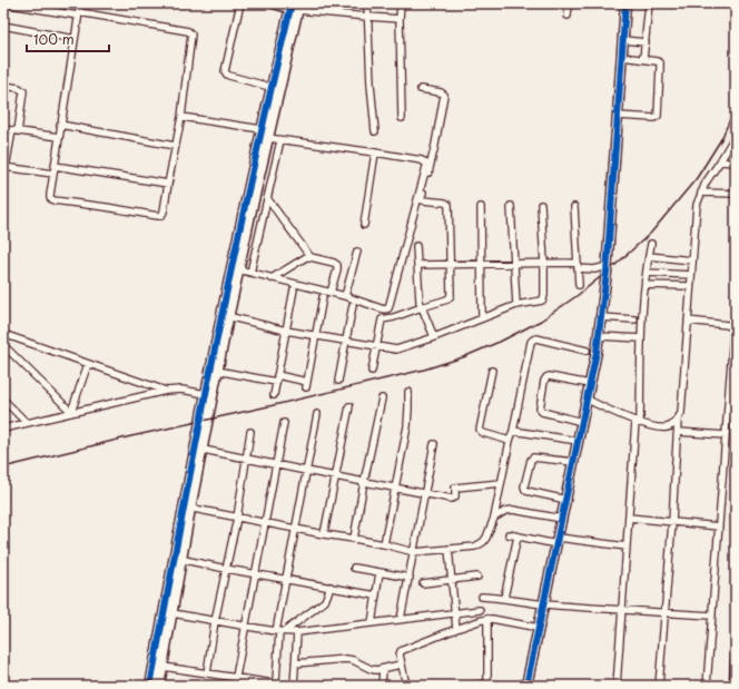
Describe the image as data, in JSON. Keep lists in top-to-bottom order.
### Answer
{
  "scale_bar": "100 m"
}
